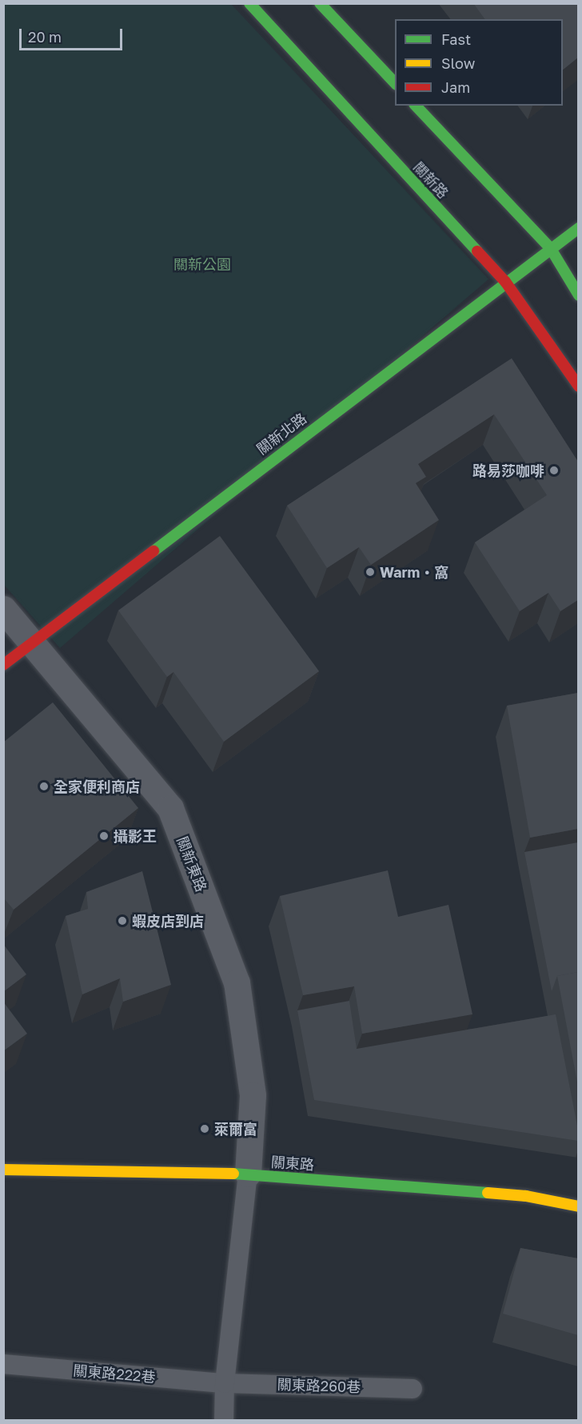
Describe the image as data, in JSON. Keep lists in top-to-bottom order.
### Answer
{
  "streets": {
    "street": [
      "關新路",
      "關新北路",
      "關新東路",
      "關東路"
    ],
    "lane": ["關東路222巷", "關東路260巷"]
  },
  "crossings": [
    ["關新路", "關新北路"],
    ["關新北路", "關新東路"],
    ["關新東路", "關東路"],
    ["關東路222巷", "關東路260巷"]
  ],
  "parks": ["關新公園"],
  "places": [
    "路易莎咖啡",
    "Warm・窩",
    "全家便利商店",
    "攝影王",
    "蝦皮店到店",
    "萊爾富"
  ],
  "legend": ["Fast", "Slow", "Jam"],
  "scale_bar": "20 m"
}
